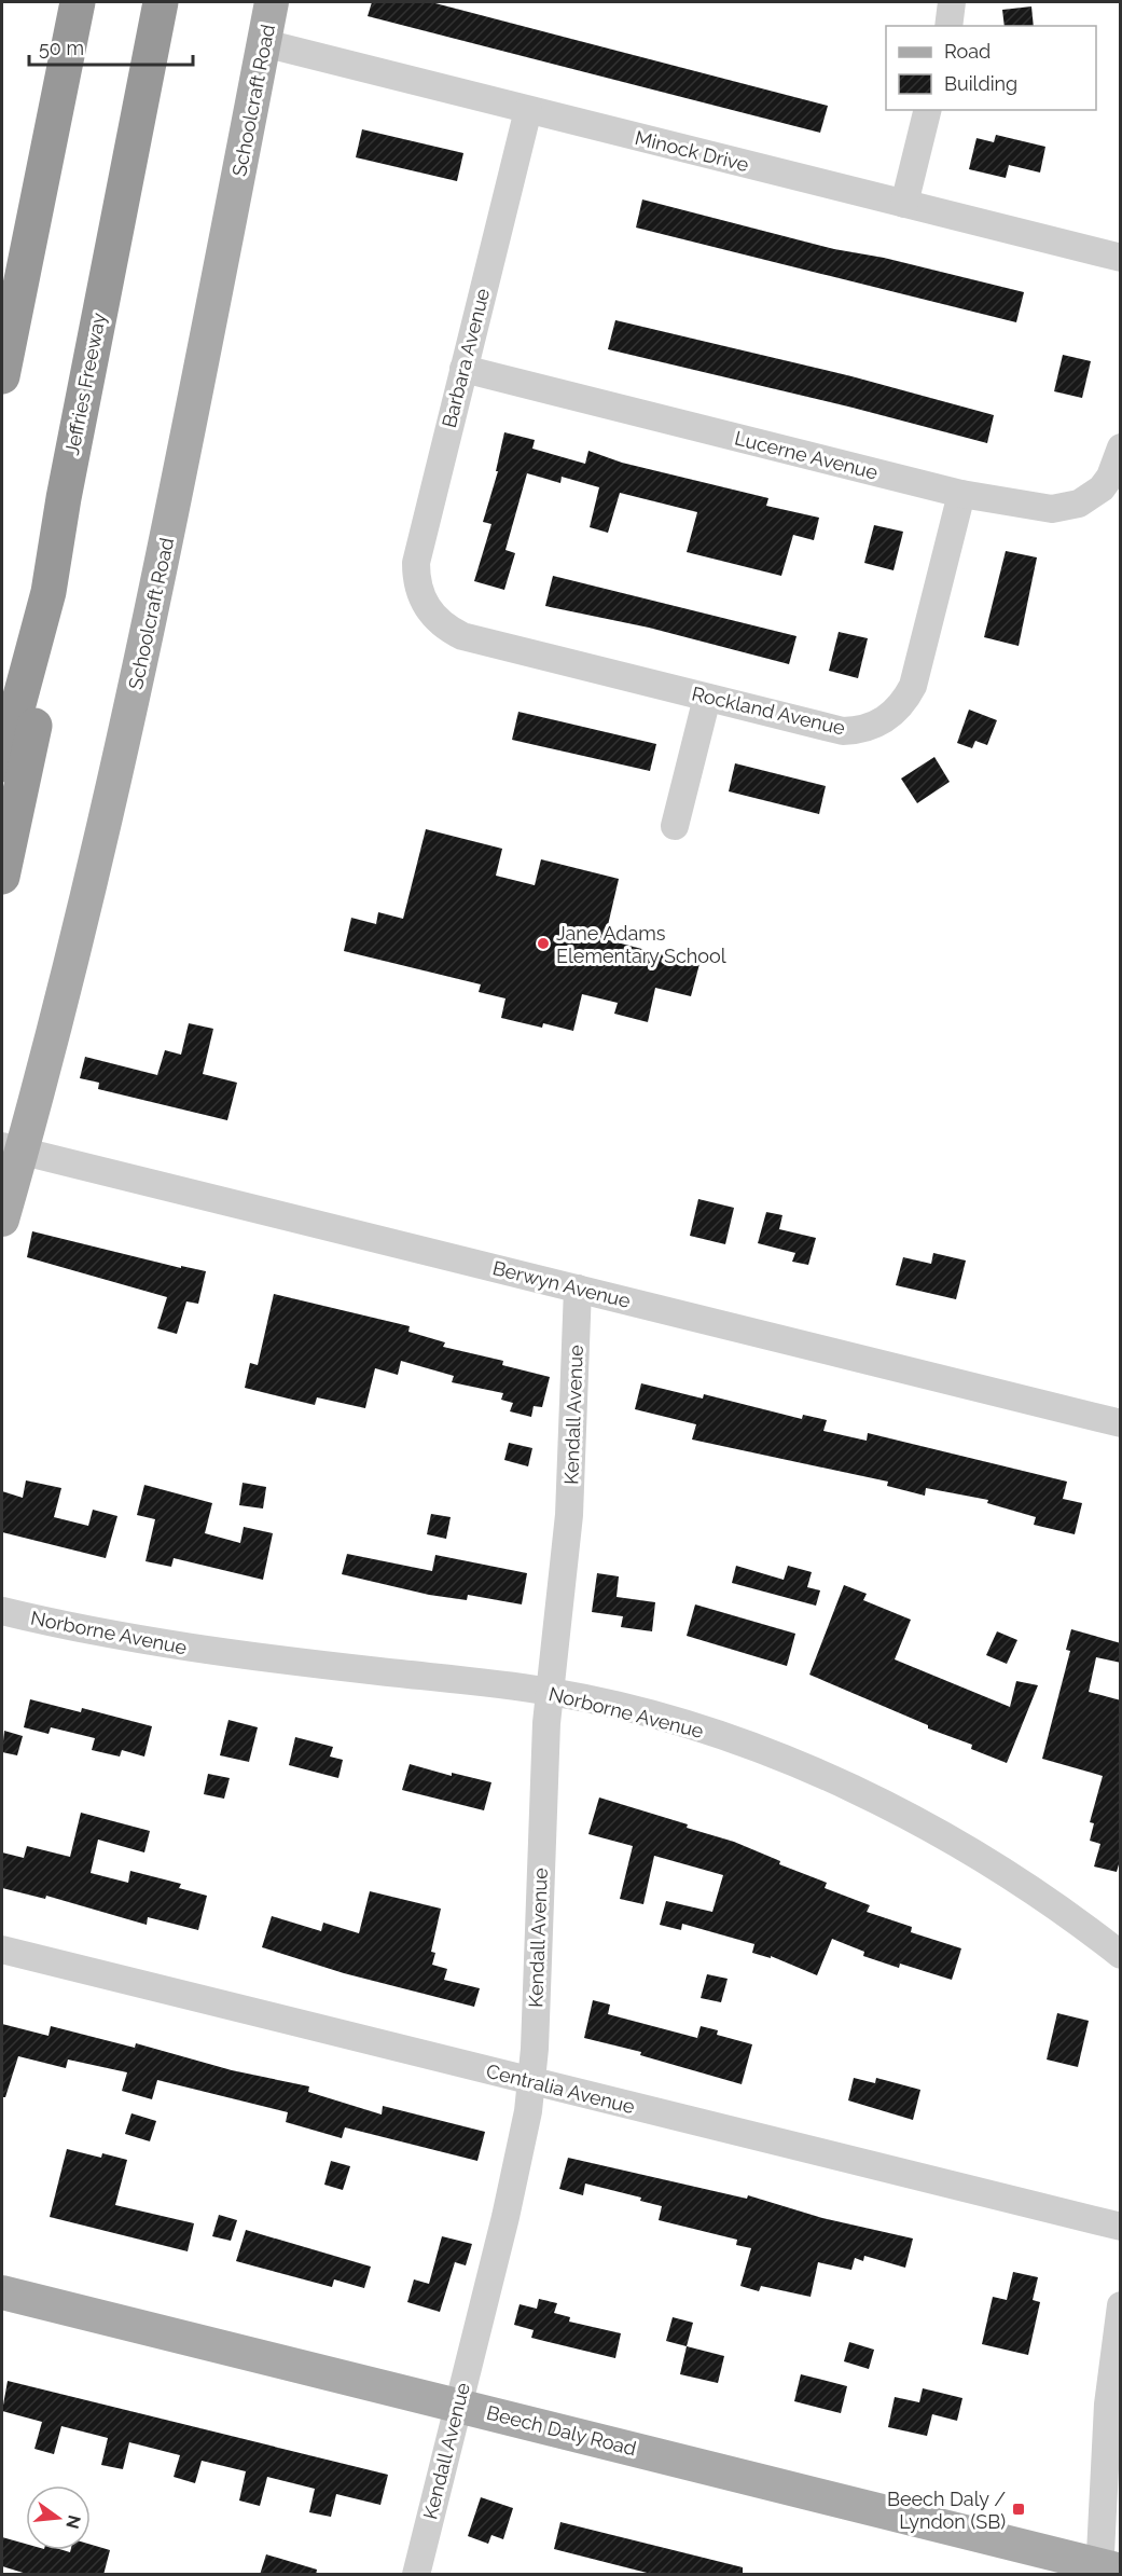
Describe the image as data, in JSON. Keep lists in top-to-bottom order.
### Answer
{
  "streets": {
    "highway": ["Jeffries Freeway"],
    "main road": ["Schoolcraft Road", "Beech Daly Road"],
    "street": [
      "Minock Drive",
      "Barbara Avenue",
      "Lucerne Avenue",
      "Rockland Avenue",
      "Berwyn Avenue",
      "Kendall Avenue",
      "Norborne Avenue",
      "Centralia Avenue"
    ]
  },
  "crossings": [
    ["Schoolcraft Road", "Minock Drive"],
    ["Schoolcraft Road", "Berwyn Avenue"],
    ["Minock Drive", "Barbara Avenue"],
    ["Barbara Avenue", "Lucerne Avenue"],
    ["Barbara Avenue", "Rockland Avenue"],
    ["Lucerne Avenue", "Rockland Avenue"],
    ["Berwyn Avenue", "Kendall Avenue"],
    ["Kendall Avenue", "Norborne Avenue"],
    ["Kendall Avenue", "Centralia Avenue"],
    ["Kendall Avenue", "Beech Daly Road"]
  ],
  "places": {
    "other": ["Jane Adams Elementary School"],
    "transit": ["Beech Daly / Lyndon (SB)"]
  },
  "legend": ["Road", "Building"],
  "scale_bar": "50 m",
  "north": "right"
}
